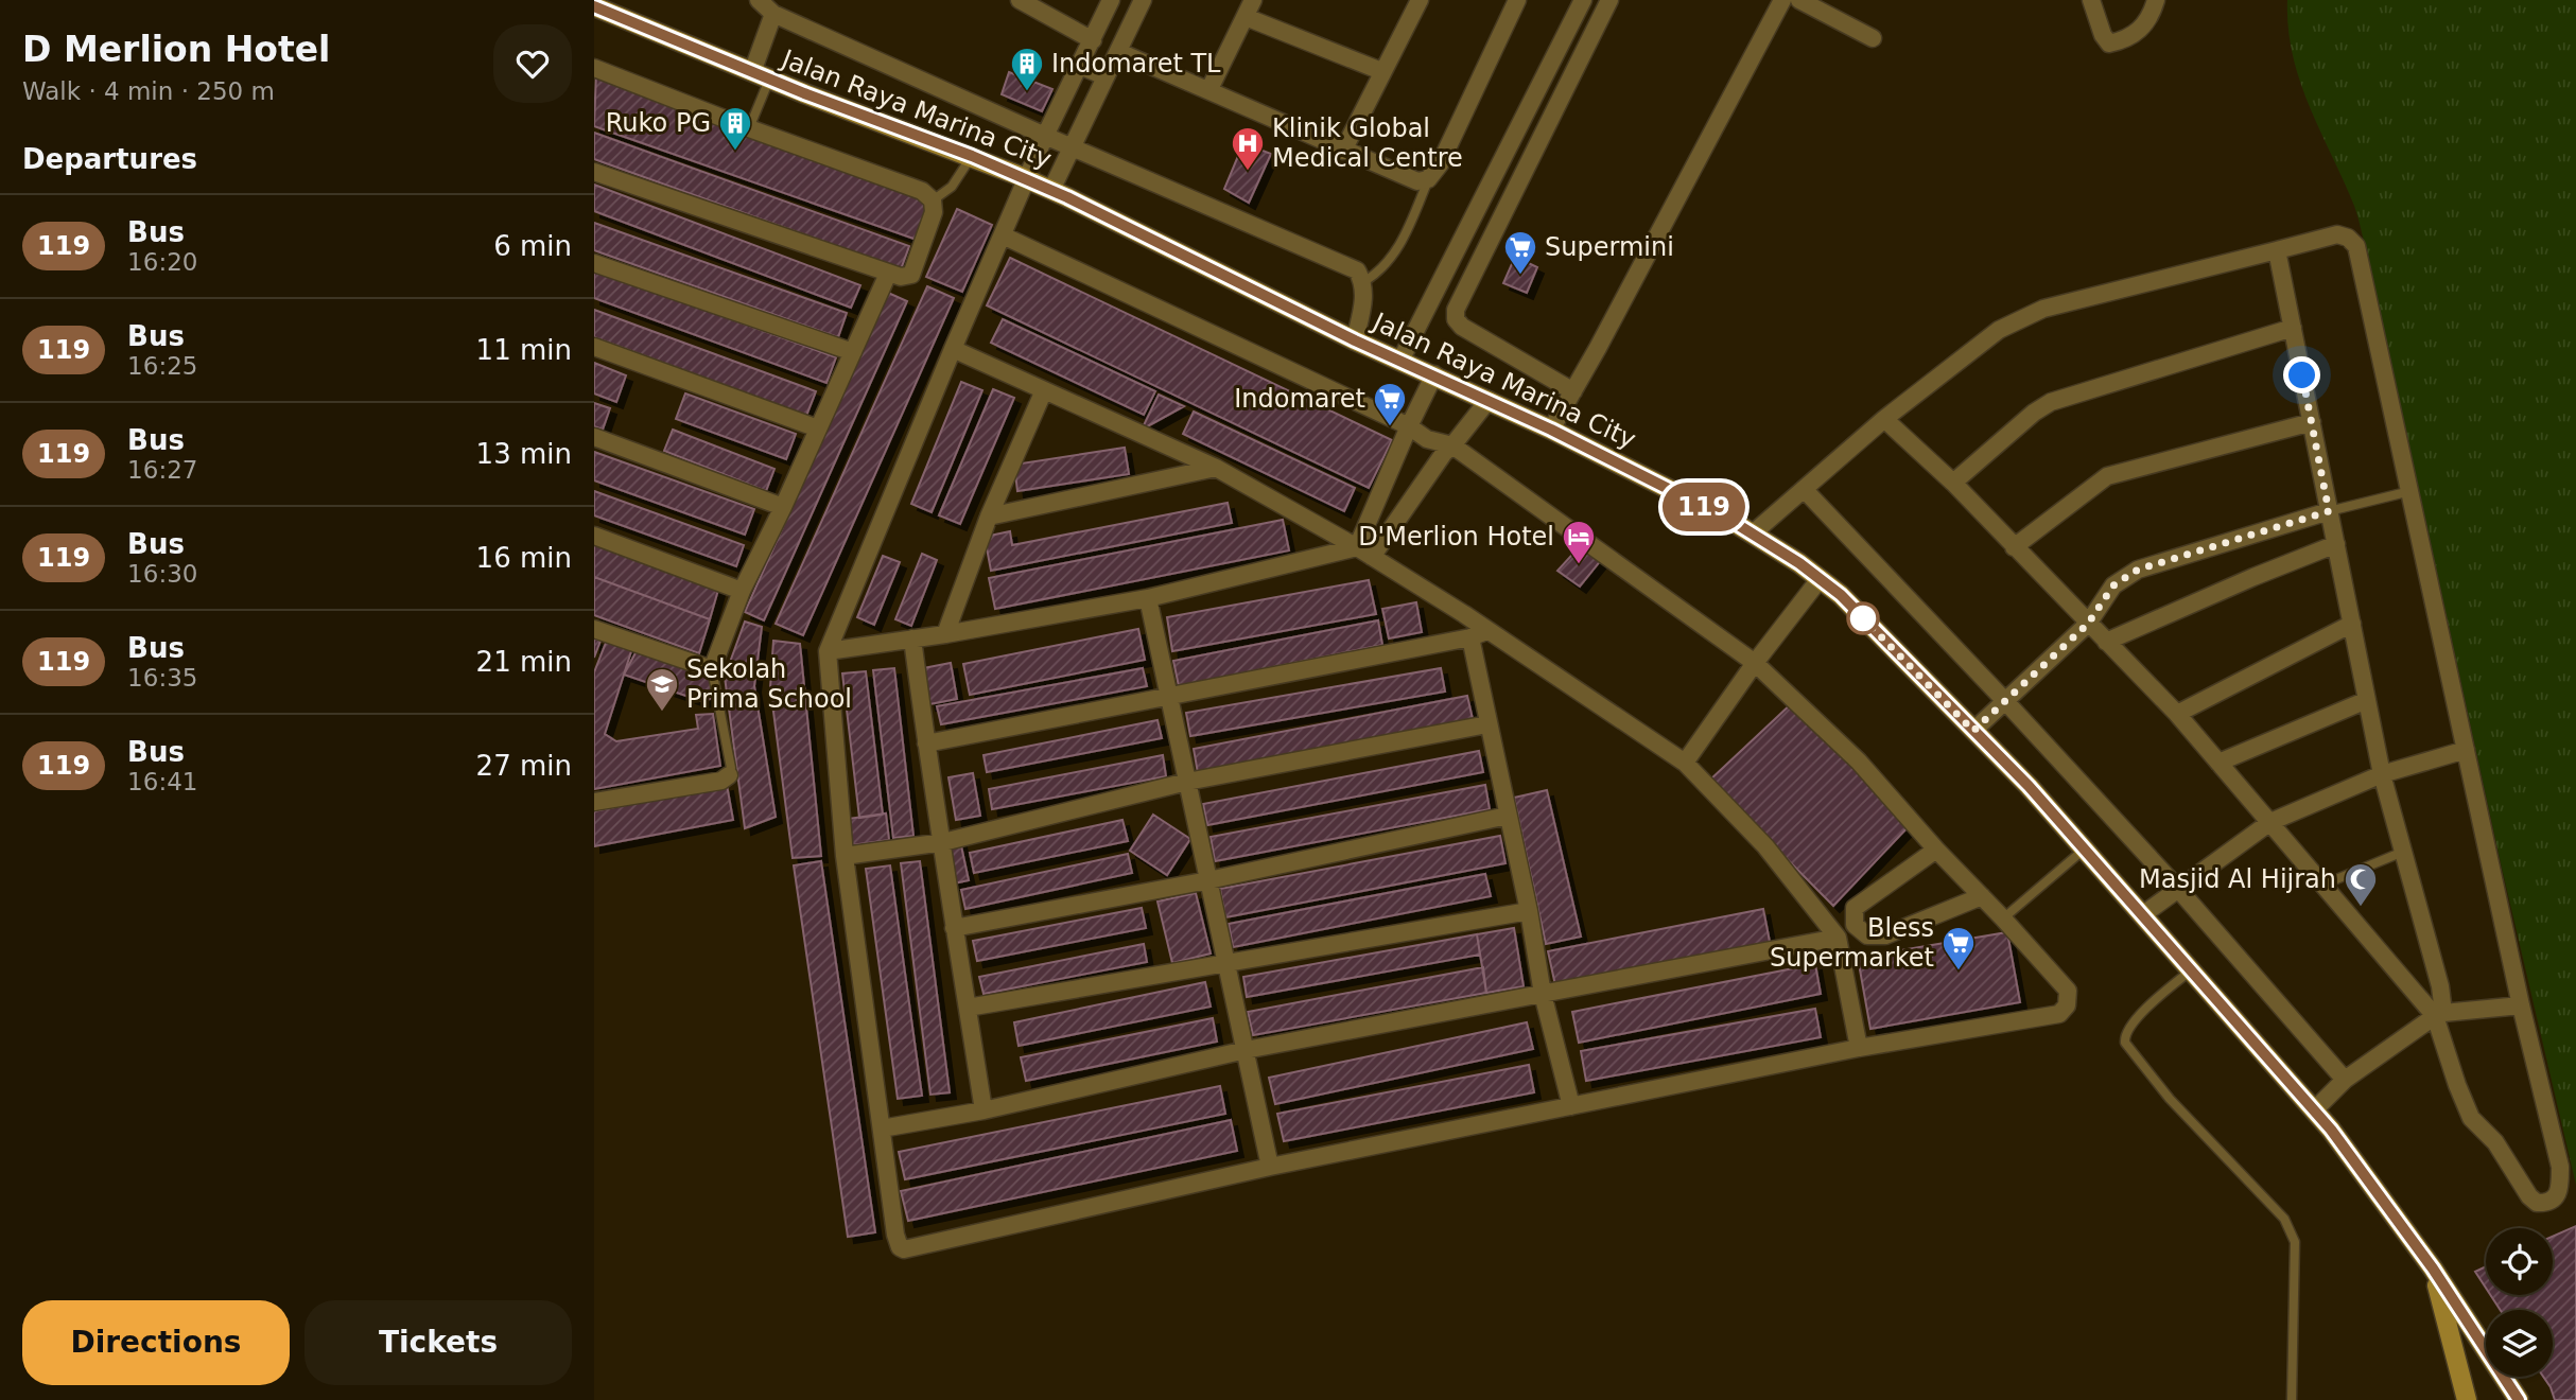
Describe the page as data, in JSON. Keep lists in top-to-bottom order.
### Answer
{
  "streets": {
    "main road": ["Jalan Raya Marina City"]
  },
  "places": {
    "building": ["Indomaret TL", "Ruko PG"],
    "hospital": ["Klinik Global Medical Centre"],
    "supermarket": ["Supermini", "Indomaret", "Bless Supermarket"],
    "hotel": ["D'Merlion Hotel"],
    "school or university": ["Sekolah Prima School"],
    "mosque": ["Masjid Al Hijrah"]
  },
  "lines": ["bus line 119"],
  "page": {
    "heading": [
      ["D Merlion Hotel", "Walk · 4 min · 250 m"],
      "Departures"
    ],
    "on_map": "119",
    "list": [
      {
        "mark": "119",
        "name": "Bus",
        "note": "16:20",
        "value": "6 min"
      },
      {
        "mark": "119",
        "name": "Bus",
        "note": "16:25",
        "value": "11 min"
      },
      {
        "mark": "119",
        "name": "Bus",
        "note": "16:27",
        "value": "13 min"
      },
      {
        "mark": "119",
        "name": "Bus",
        "note": "16:30",
        "value": "16 min"
      },
      {
        "mark": "119",
        "name": "Bus",
        "note": "16:35",
        "value": "21 min"
      },
      {
        "mark": "119",
        "name": "Bus",
        "note": "16:41",
        "value": "27 min"
      }
    ],
    "buttons": ["Directions", "Tickets"]
  }
}
